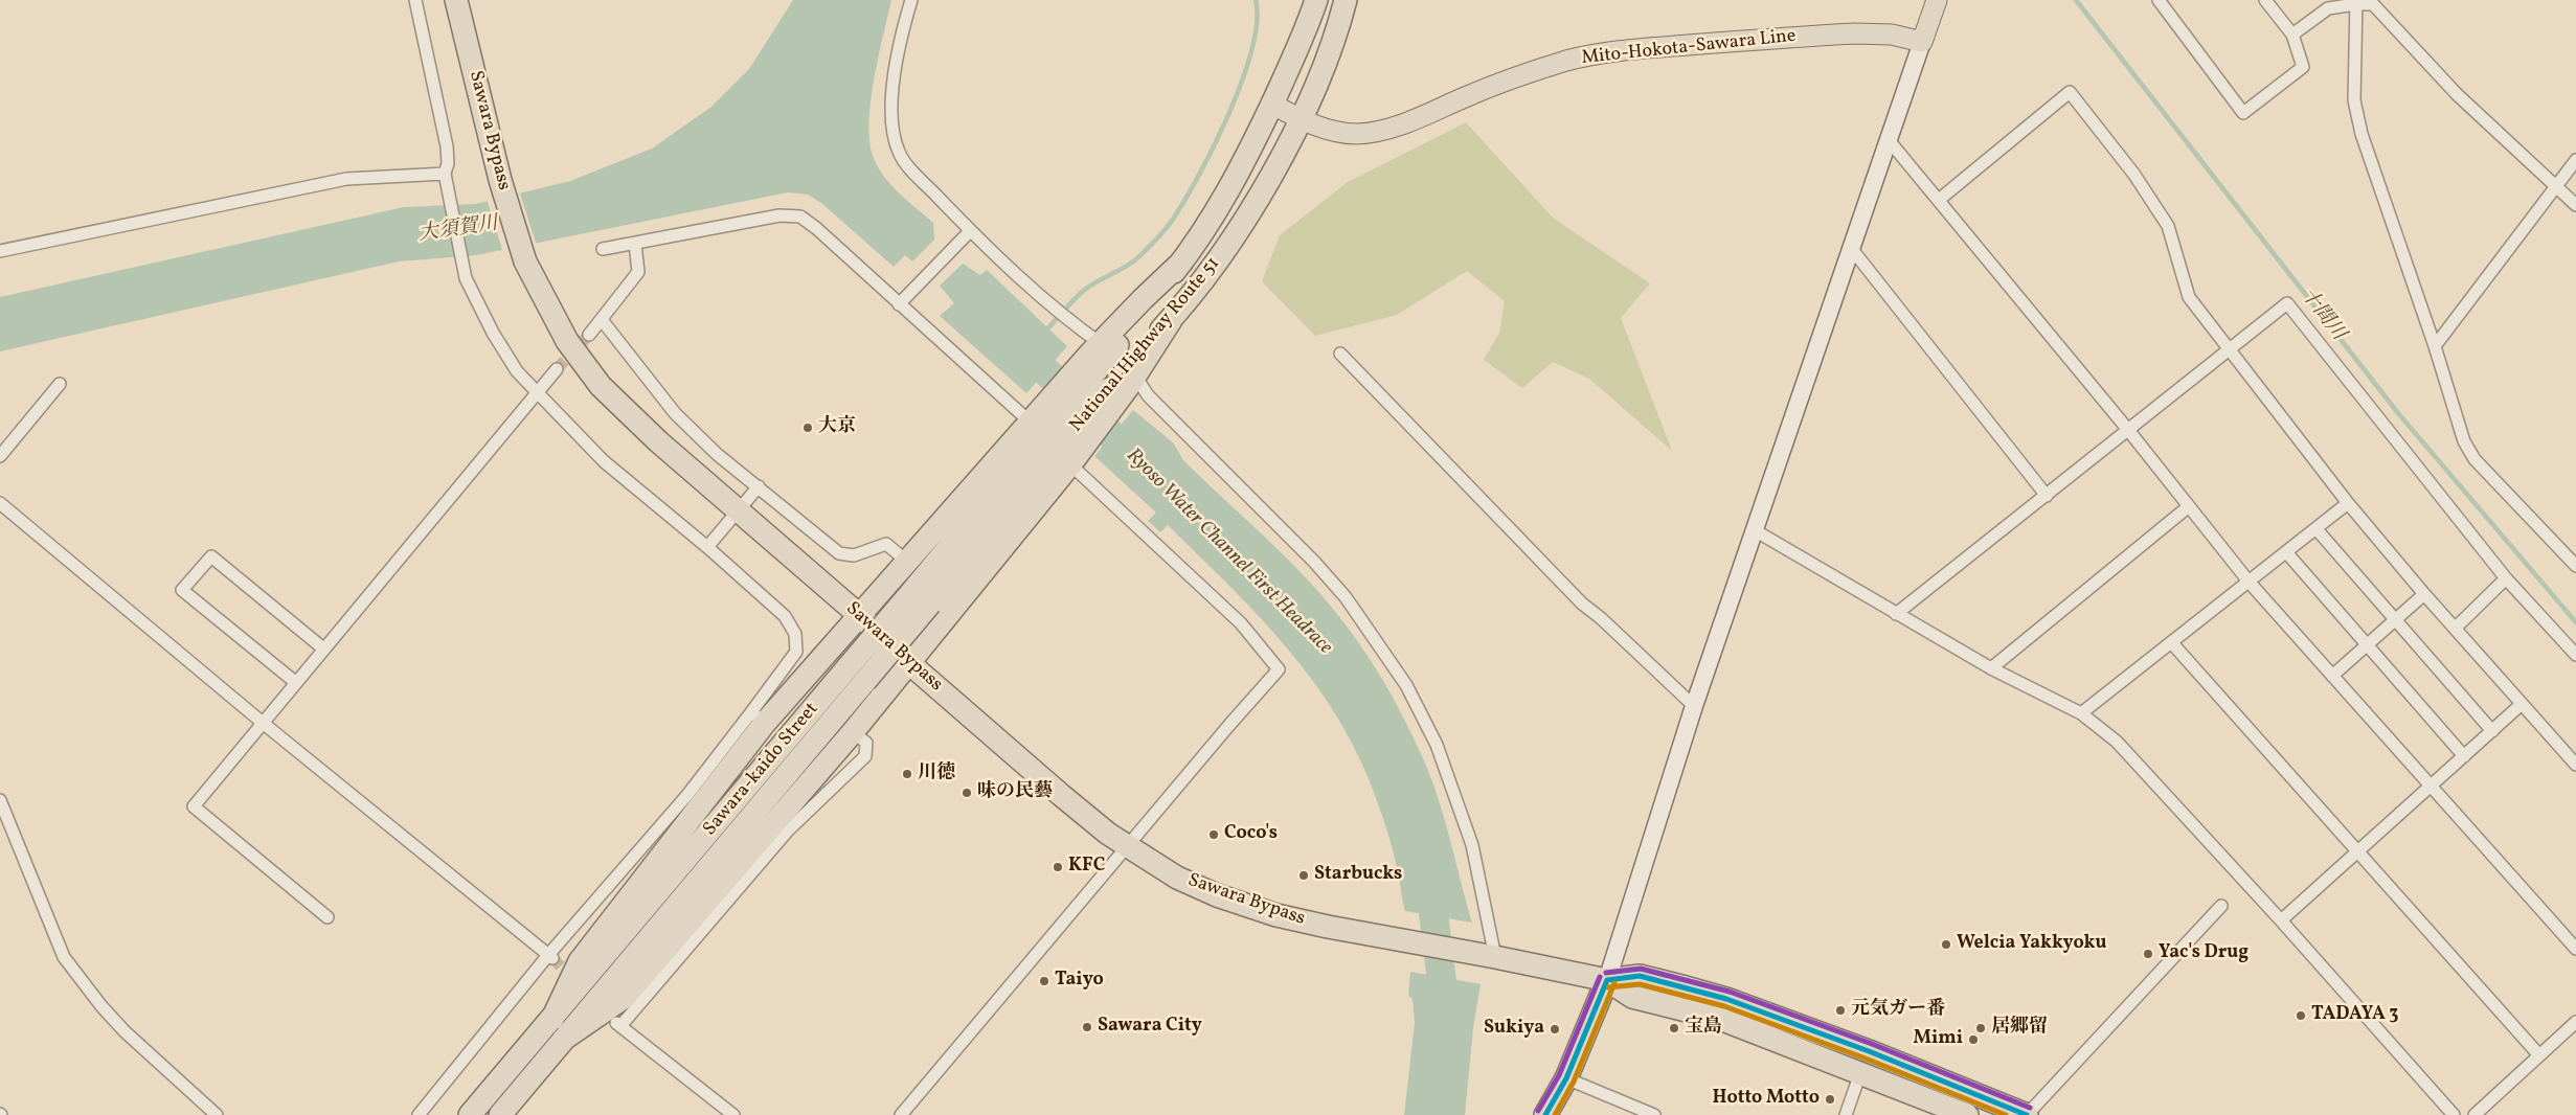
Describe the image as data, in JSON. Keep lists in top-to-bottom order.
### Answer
{
  "streets": {
    "highway": ["Sawara Bypass", "National Highway Route 51", "Sawara-kaido Street"],
    "main road": ["Mito-Hokota-Sawara Line"]
  },
  "crossings": [
    ["Mito-Hokota-Sawara Line", "National Highway Route 51"]
  ],
  "water": ["大須賀川", "十間川", "Ryoso Water Channel First Headrace"],
  "places": [
    "大京",
    "川徳",
    "味の民藝",
    "Coco's",
    "KFC",
    "Starbucks",
    "Welcia Yakkyoku",
    "Yac's Drug",
    "Taiyo",
    "元気ガー番",
    "TADAYA 3",
    "Sawara City",
    "宝島",
    "居郷留",
    "Sukiya",
    "Mimi",
    "Hotto Motto"
  ]
}
